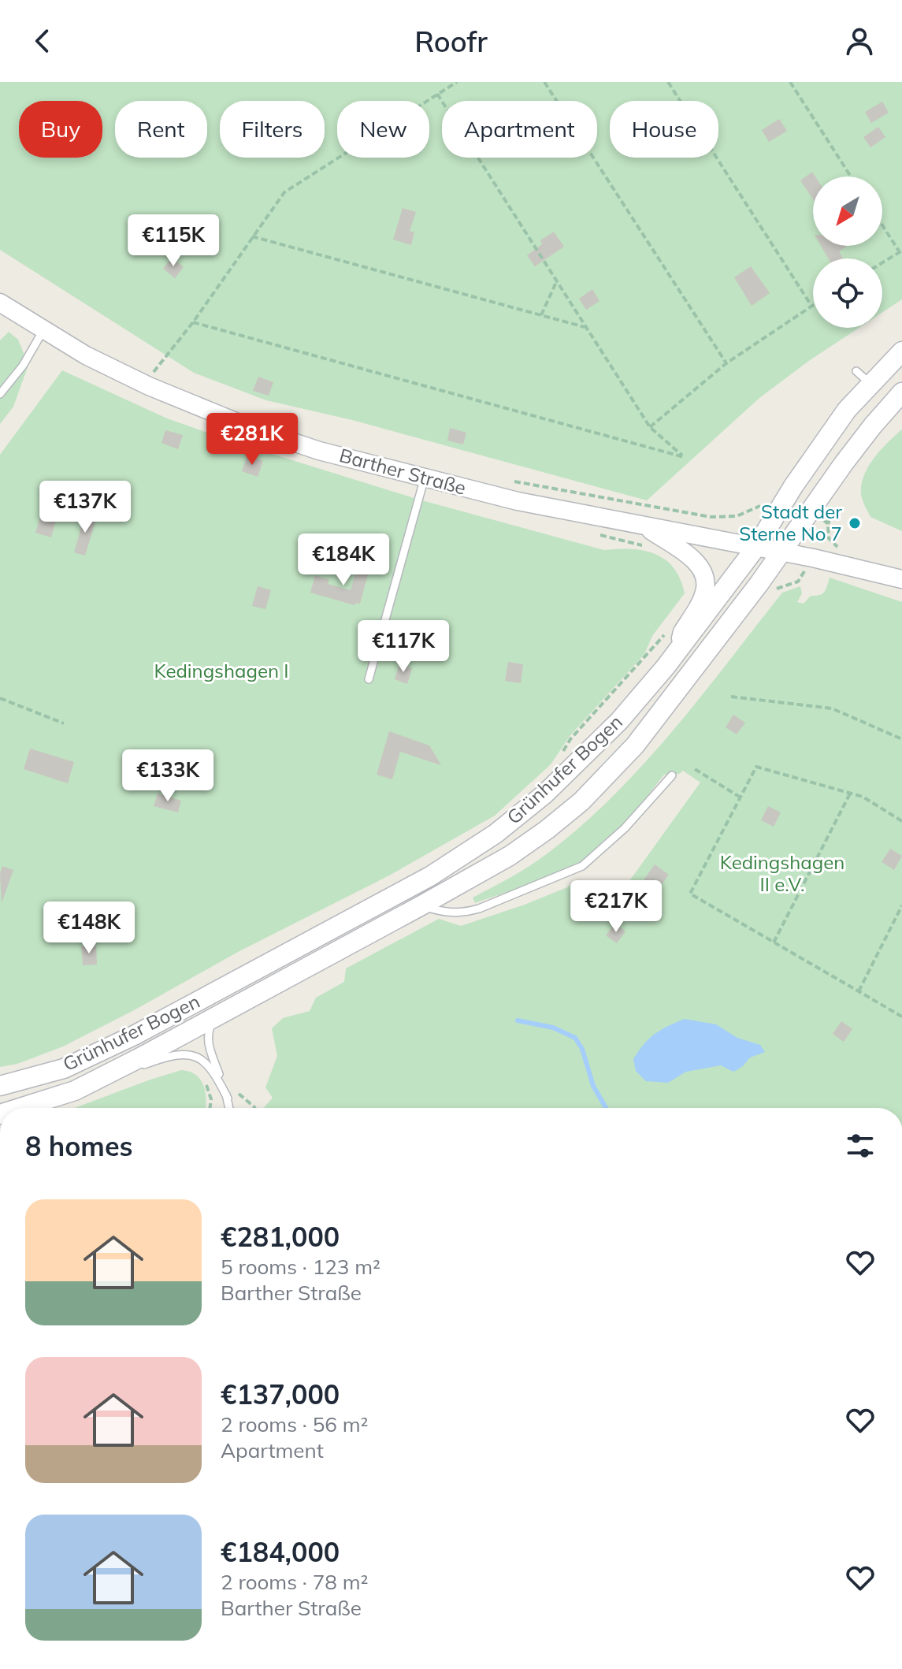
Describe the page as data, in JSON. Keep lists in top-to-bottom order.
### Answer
{
  "streets": {
    "main road": ["Grünhufer Bogen"],
    "street": ["Barther Straße"]
  },
  "crossings": [
    ["Barther Straße", "Grünhufer Bogen"]
  ],
  "parks": ["Kedingshagen I", "Kedingshagen II e.V."],
  "places": ["Stadt der Sterne No 7"],
  "north": "bottom left",
  "page": {
    "header": "Roofr",
    "chip": [
      "Buy",
      "Rent",
      "Filters",
      "New",
      "Apartment",
      "House"
    ],
    "price": [
      "€115K",
      "€281K",
      "€137K",
      "€184K",
      "€117K",
      "€133K",
      "€217K",
      "€148K"
    ],
    "heading": "8 homes",
    "list": [
      {
        "name": "€281,000",
        "note": "5 rooms · 123 m² · Barther Straße"
      },
      {
        "name": "€137,000",
        "note": "2 rooms · 56 m² · Apartment"
      },
      {
        "name": "€184,000",
        "note": "2 rooms · 78 m² · Barther Straße"
      }
    ]
  }
}
